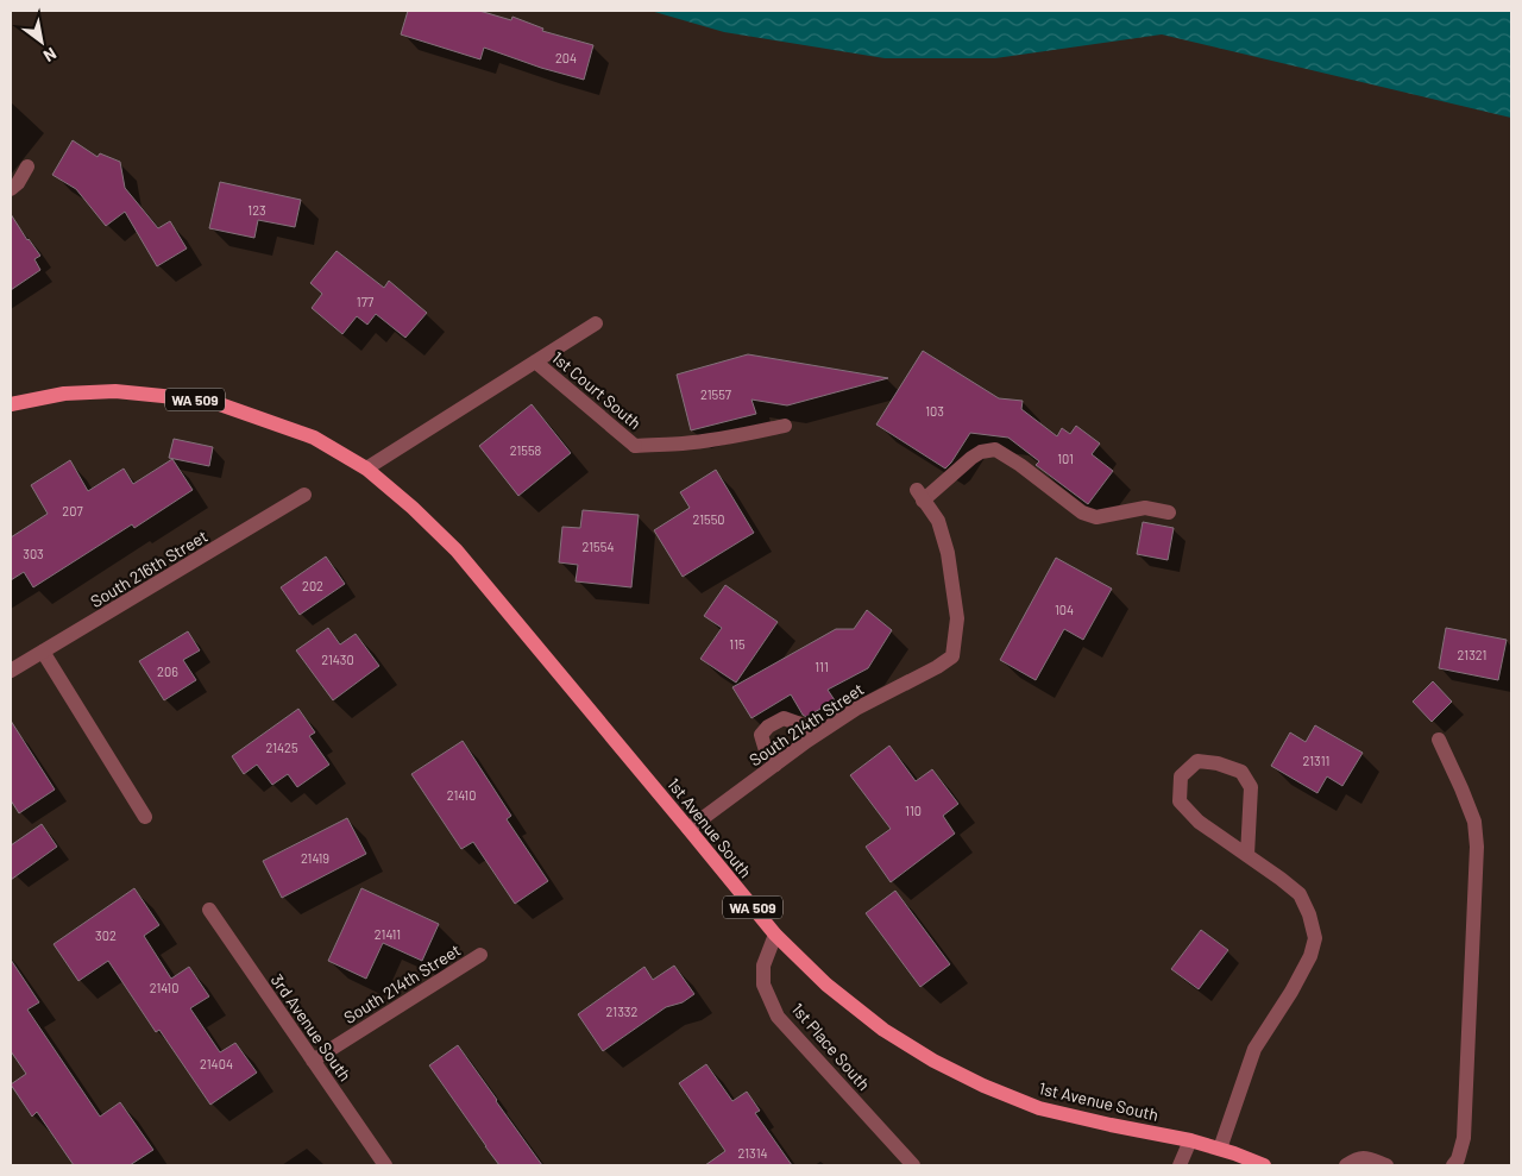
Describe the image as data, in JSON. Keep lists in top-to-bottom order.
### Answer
{
  "streets": {
    "main road": ["WA 509", "1st Avenue South"],
    "street": [
      "1st Court South",
      "South 216th Street",
      "South 214th Street",
      "3rd Avenue South",
      "1st Place South"
    ]
  },
  "crossings": [
    ["WA 509", "1st Avenue South"],
    ["South 214th Street", "1st Avenue South"],
    ["South 214th Street", "3rd Avenue South"],
    ["1st Avenue South", "1st Place South"]
  ],
  "house_numbers": [
    "204",
    "123",
    "177",
    "21557",
    "103",
    "21558",
    "101",
    "207",
    "21550",
    "21554",
    "303",
    "202",
    "104",
    "115",
    "21321",
    "21430",
    "111",
    "206",
    "21425",
    "21311",
    "21410",
    "110",
    "21419",
    "21411",
    "302",
    "21410",
    "21332",
    "21404",
    "21314"
  ],
  "north": "bottom right"
}
